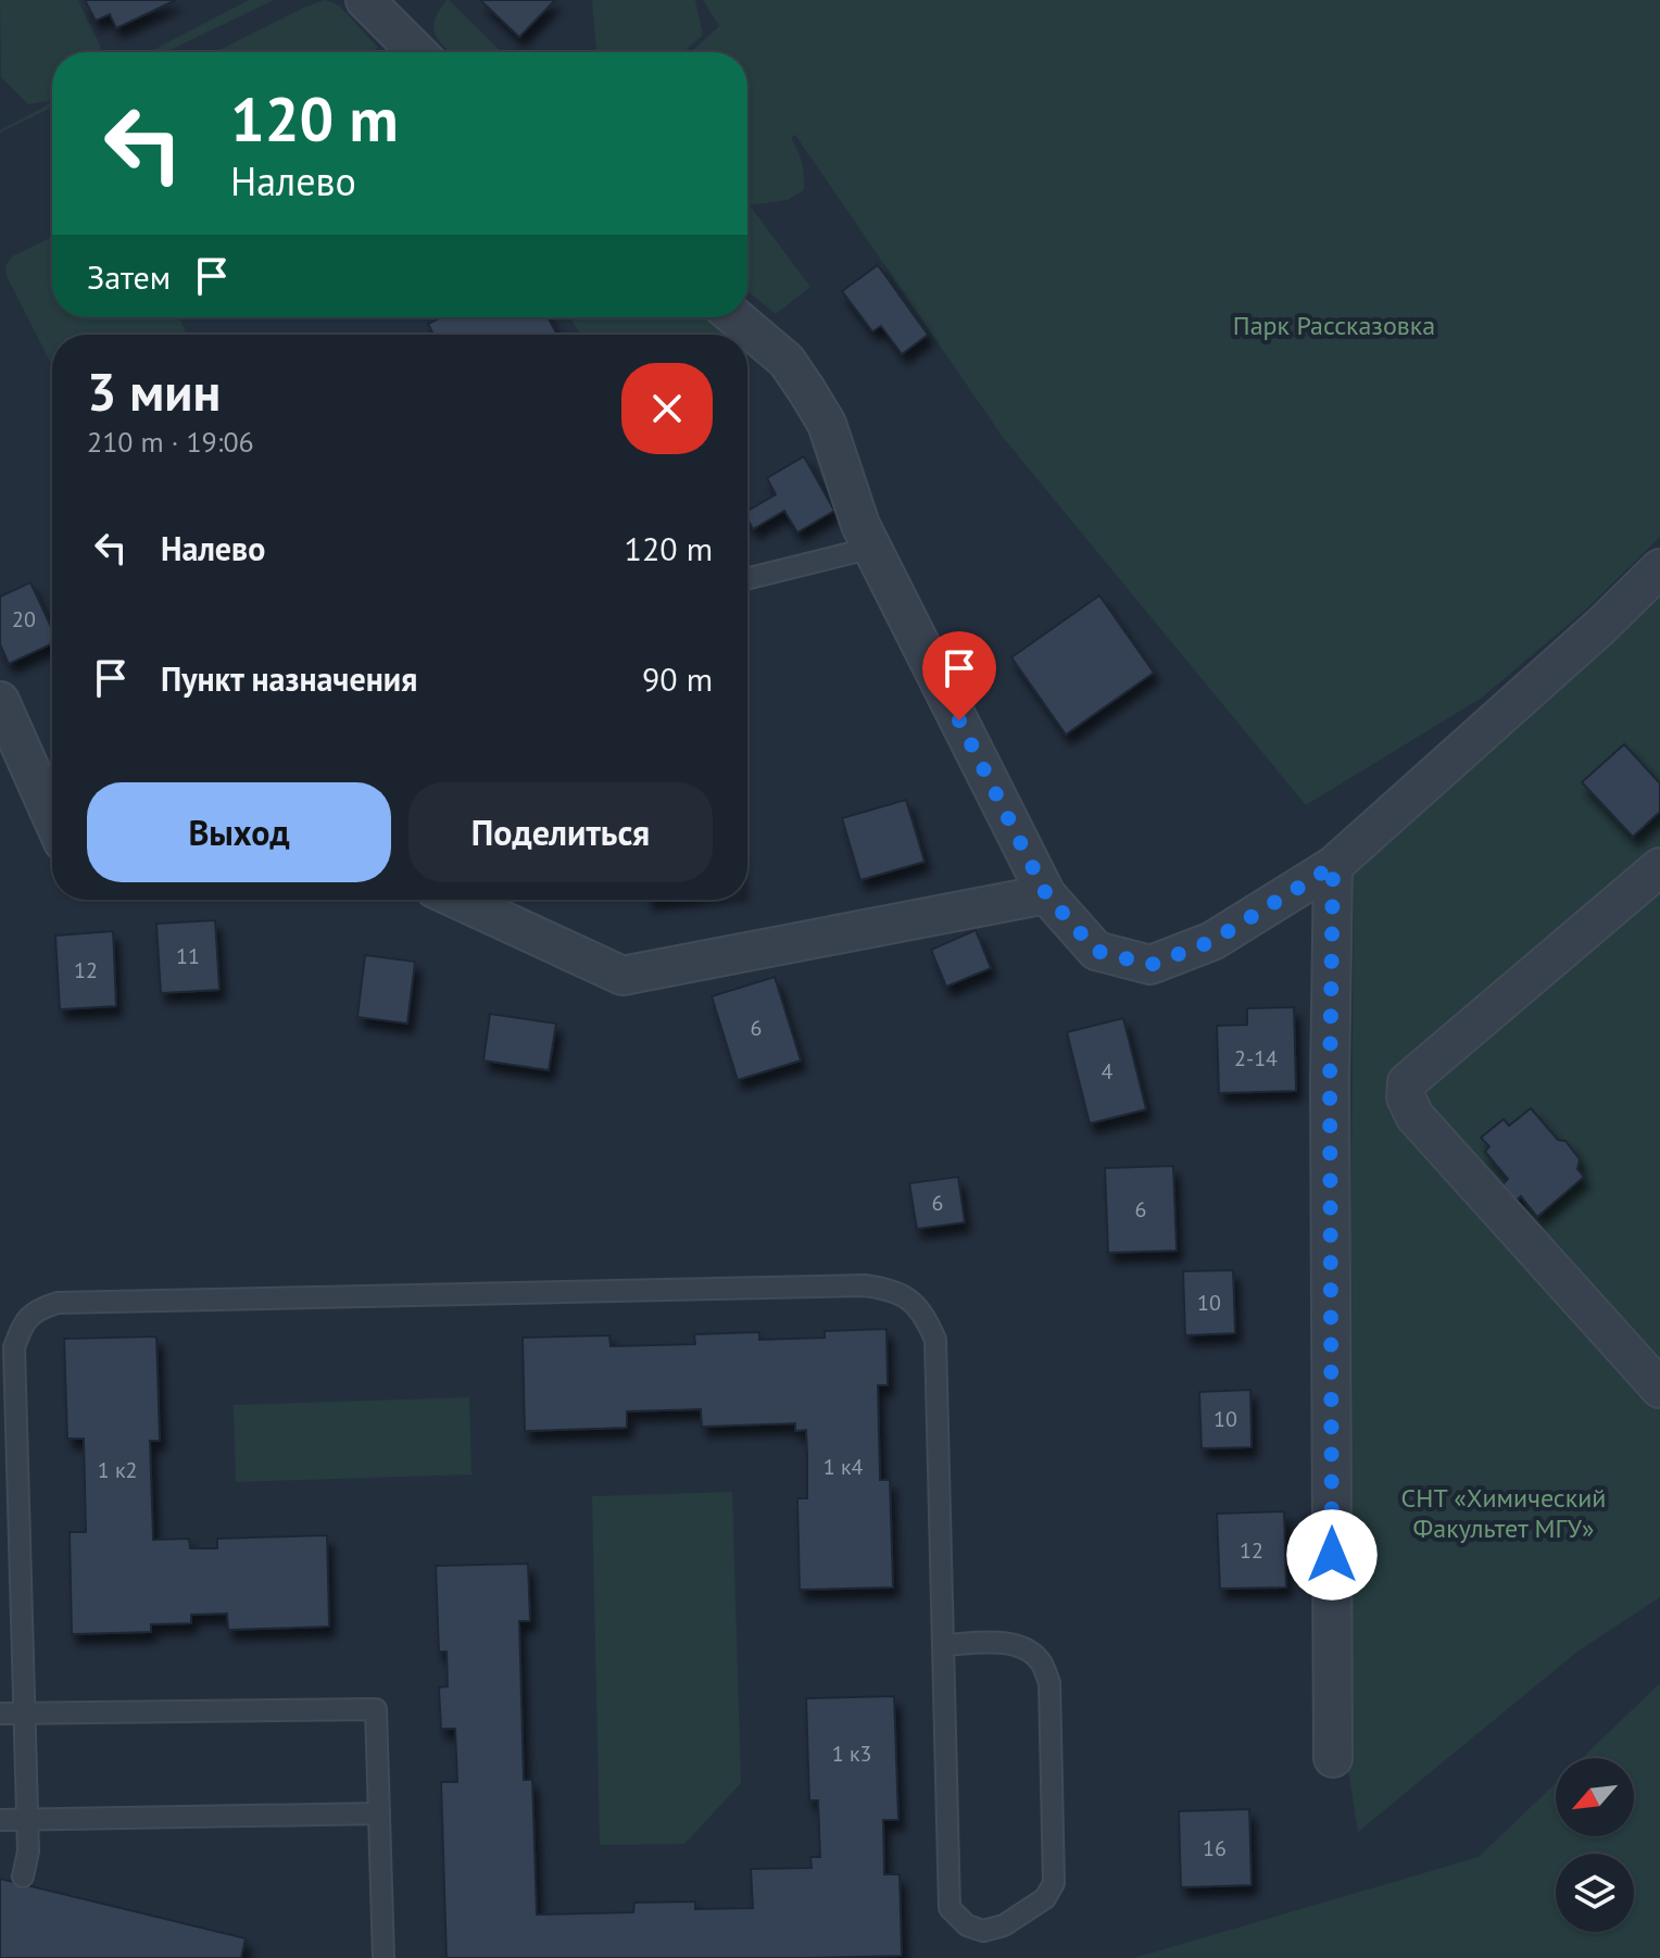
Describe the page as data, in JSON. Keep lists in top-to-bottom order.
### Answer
{
  "parks": ["Парк Рассказовка", "СНТ «Химический Факультет МГУ»"],
  "house_numbers": [
    "20",
    "11",
    "12",
    "6",
    "2-14",
    "4",
    "6",
    "6",
    "10",
    "10",
    "1 к4",
    "1 к2",
    "12",
    "1 к3",
    "16"
  ],
  "north": "bottom left",
  "page": {
    "turn": ["120 m", "Налево"],
    "then": "Затем",
    "heading": ["3 мин", "210 m · 19:06"],
    "list": [
      {
        "name": "Налево",
        "value": "120 m"
      },
      {
        "name": "Пункт назначения",
        "value": "90 m"
      }
    ],
    "buttons": ["Выход", "Поделиться"]
  }
}
